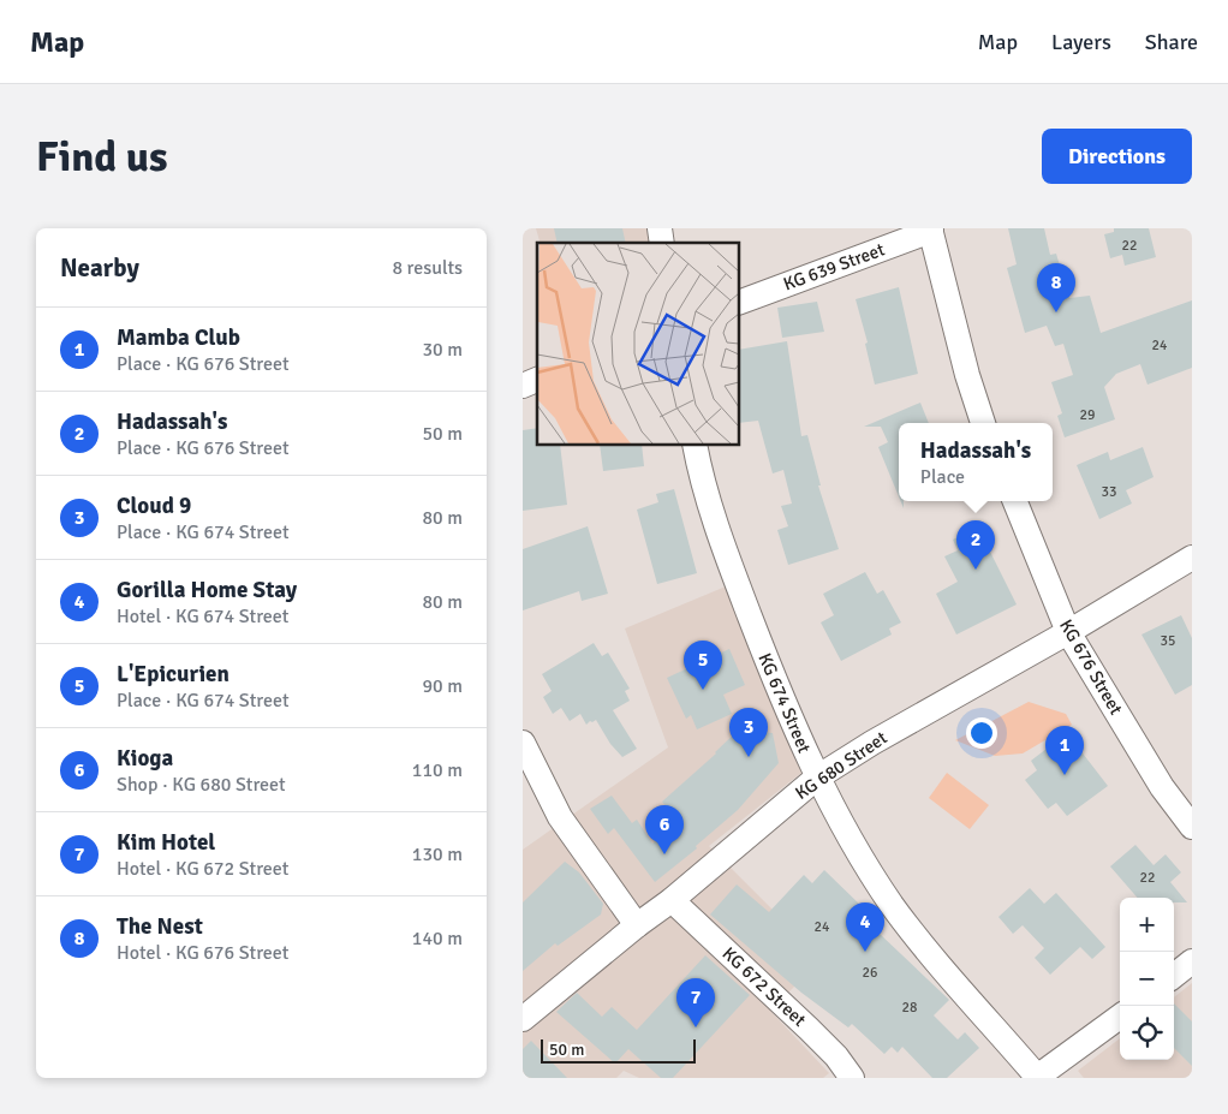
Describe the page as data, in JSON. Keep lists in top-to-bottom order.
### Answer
{
  "streets": {
    "street": [
      "KG 639 Street",
      "KG 676 Street",
      "KG 674 Street",
      "KG 680 Street",
      "KG 672 Street"
    ]
  },
  "crossings": [
    ["KG 676 Street", "KG 680 Street"],
    ["KG 674 Street", "KG 680 Street"],
    ["KG 680 Street", "KG 672 Street"]
  ],
  "house_numbers": [
    "22",
    "24",
    "29",
    "33",
    "35",
    "22",
    "24",
    "26",
    "28"
  ],
  "scale_bar": "50 m",
  "page": {
    "header": "Map",
    "nav": ["Map", "Layers", "Share"],
    "buttons": "Directions",
    "title": "Find us",
    "heading": ["Nearby", "8 results"],
    "pins": [
      "8",
      "2",
      "5",
      "3",
      "1",
      "6",
      "4",
      "7"
    ],
    "list": [
      {
        "mark": "1",
        "name": "Mamba Club",
        "note": "Place · KG 676 Street",
        "value": "30 m"
      },
      {
        "mark": "2",
        "name": "Hadassah's",
        "note": "Place · KG 676 Street",
        "value": "50 m"
      },
      {
        "mark": "3",
        "name": "Cloud 9",
        "note": "Place · KG 674 Street",
        "value": "80 m"
      },
      {
        "mark": "4",
        "name": "Gorilla Home Stay",
        "note": "Hotel · KG 674 Street",
        "value": "80 m"
      },
      {
        "mark": "5",
        "name": "L'Epicurien",
        "note": "Place · KG 674 Street",
        "value": "90 m"
      },
      {
        "mark": "6",
        "name": "Kioga",
        "note": "Shop · KG 680 Street",
        "value": "110 m"
      },
      {
        "mark": "7",
        "name": "Kim Hotel",
        "note": "Hotel · KG 672 Street",
        "value": "130 m"
      },
      {
        "mark": "8",
        "name": "The Nest",
        "note": "Hotel · KG 676 Street",
        "value": "140 m"
      }
    ],
    "popup": ["Hadassah's", "Place"],
    "map_buttons": ["+", "−"],
    "scale": "50 m"
  }
}
